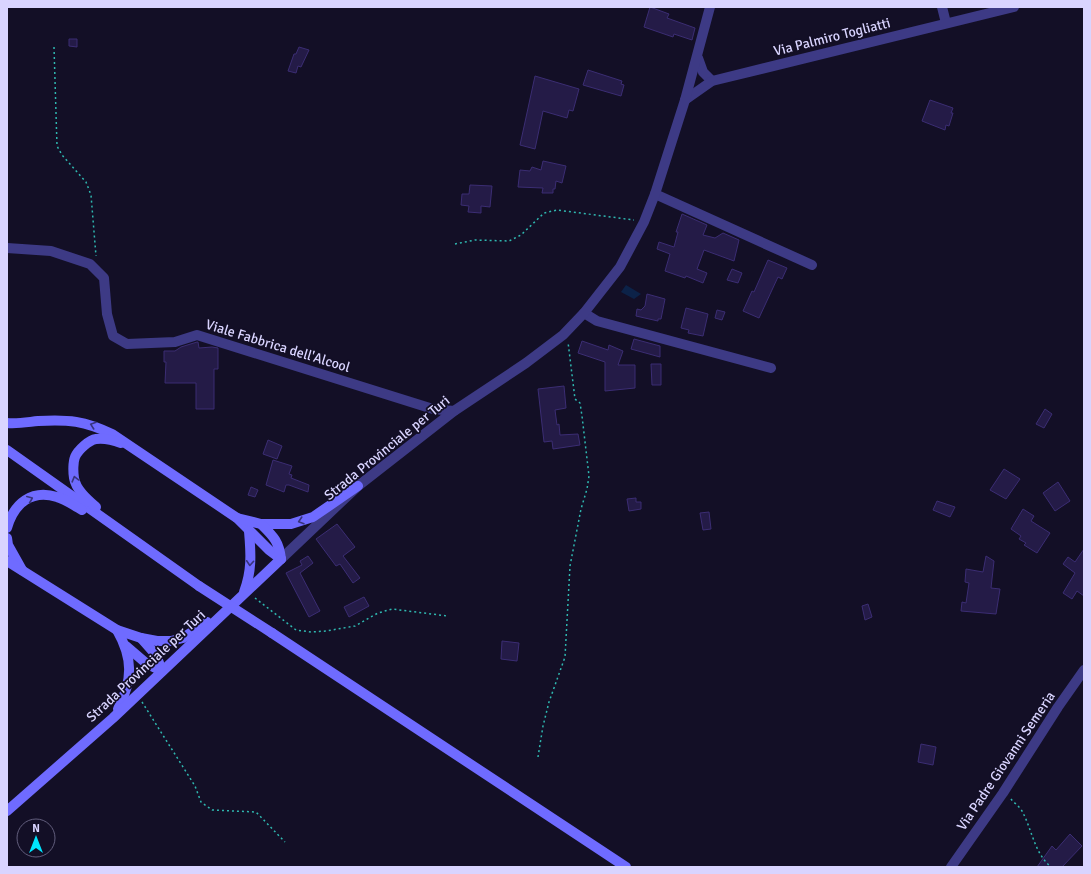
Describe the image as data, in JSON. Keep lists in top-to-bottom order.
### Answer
{
  "streets": {
    "main road": ["Strada Provinciale per Turi"],
    "street": ["Via Palmiro Togliatti", "Viale Fabbrica dell'Alcool", "Via Padre Giovanni Semeria"]
  },
  "crossings": [
    ["Via Palmiro Togliatti", "Strada Provinciale per Turi"],
    ["Viale Fabbrica dell'Alcool", "Strada Provinciale per Turi"]
  ],
  "north": "top"
}
